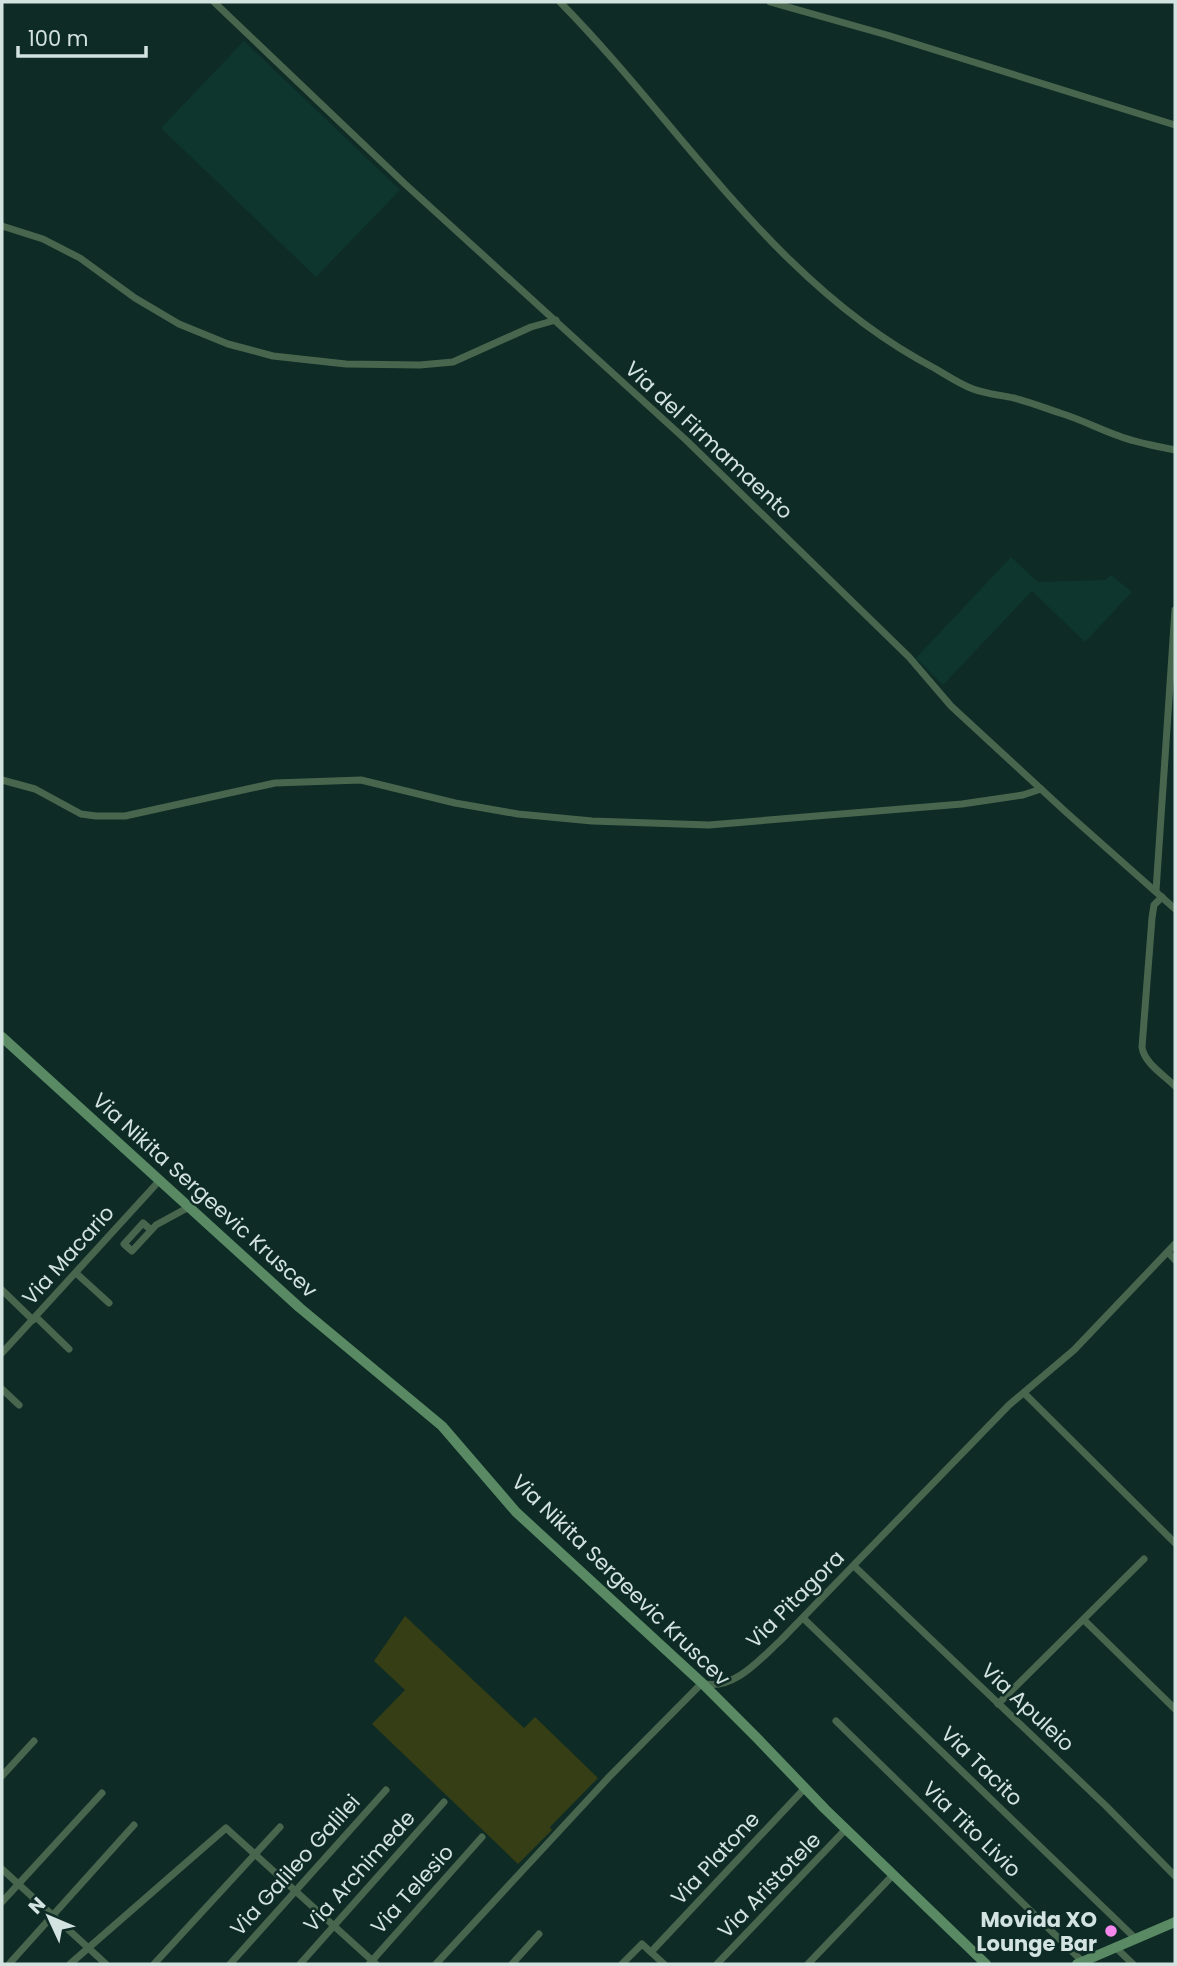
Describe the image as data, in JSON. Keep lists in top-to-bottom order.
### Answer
{
  "streets": {
    "main road": ["Via Nikita Sergeevic Kruscev"],
    "street": [
      "Via del Firmamaento",
      "Via Macario",
      "Via Pitagora",
      "Via Apuleio",
      "Via Tacito",
      "Via Tito Livio",
      "Via Platone",
      "Via Galileo Galilei",
      "Via Archimede",
      "Via Aristotele",
      "Via Telesio"
    ]
  },
  "crossings": [
    ["Via Nikita Sergeevic Kruscev", "Via Macario"],
    ["Via Nikita Sergeevic Kruscev", "Via Pitagora"],
    ["Via Nikita Sergeevic Kruscev", "Via Platone"],
    ["Via Nikita Sergeevic Kruscev", "Via Aristotele"],
    ["Via Pitagora", "Via Apuleio"],
    ["Via Pitagora", "Via Tacito"]
  ],
  "places": ["Movida XO Lounge Bar"],
  "scale_bar": "100 m",
  "north": "top left"
}
